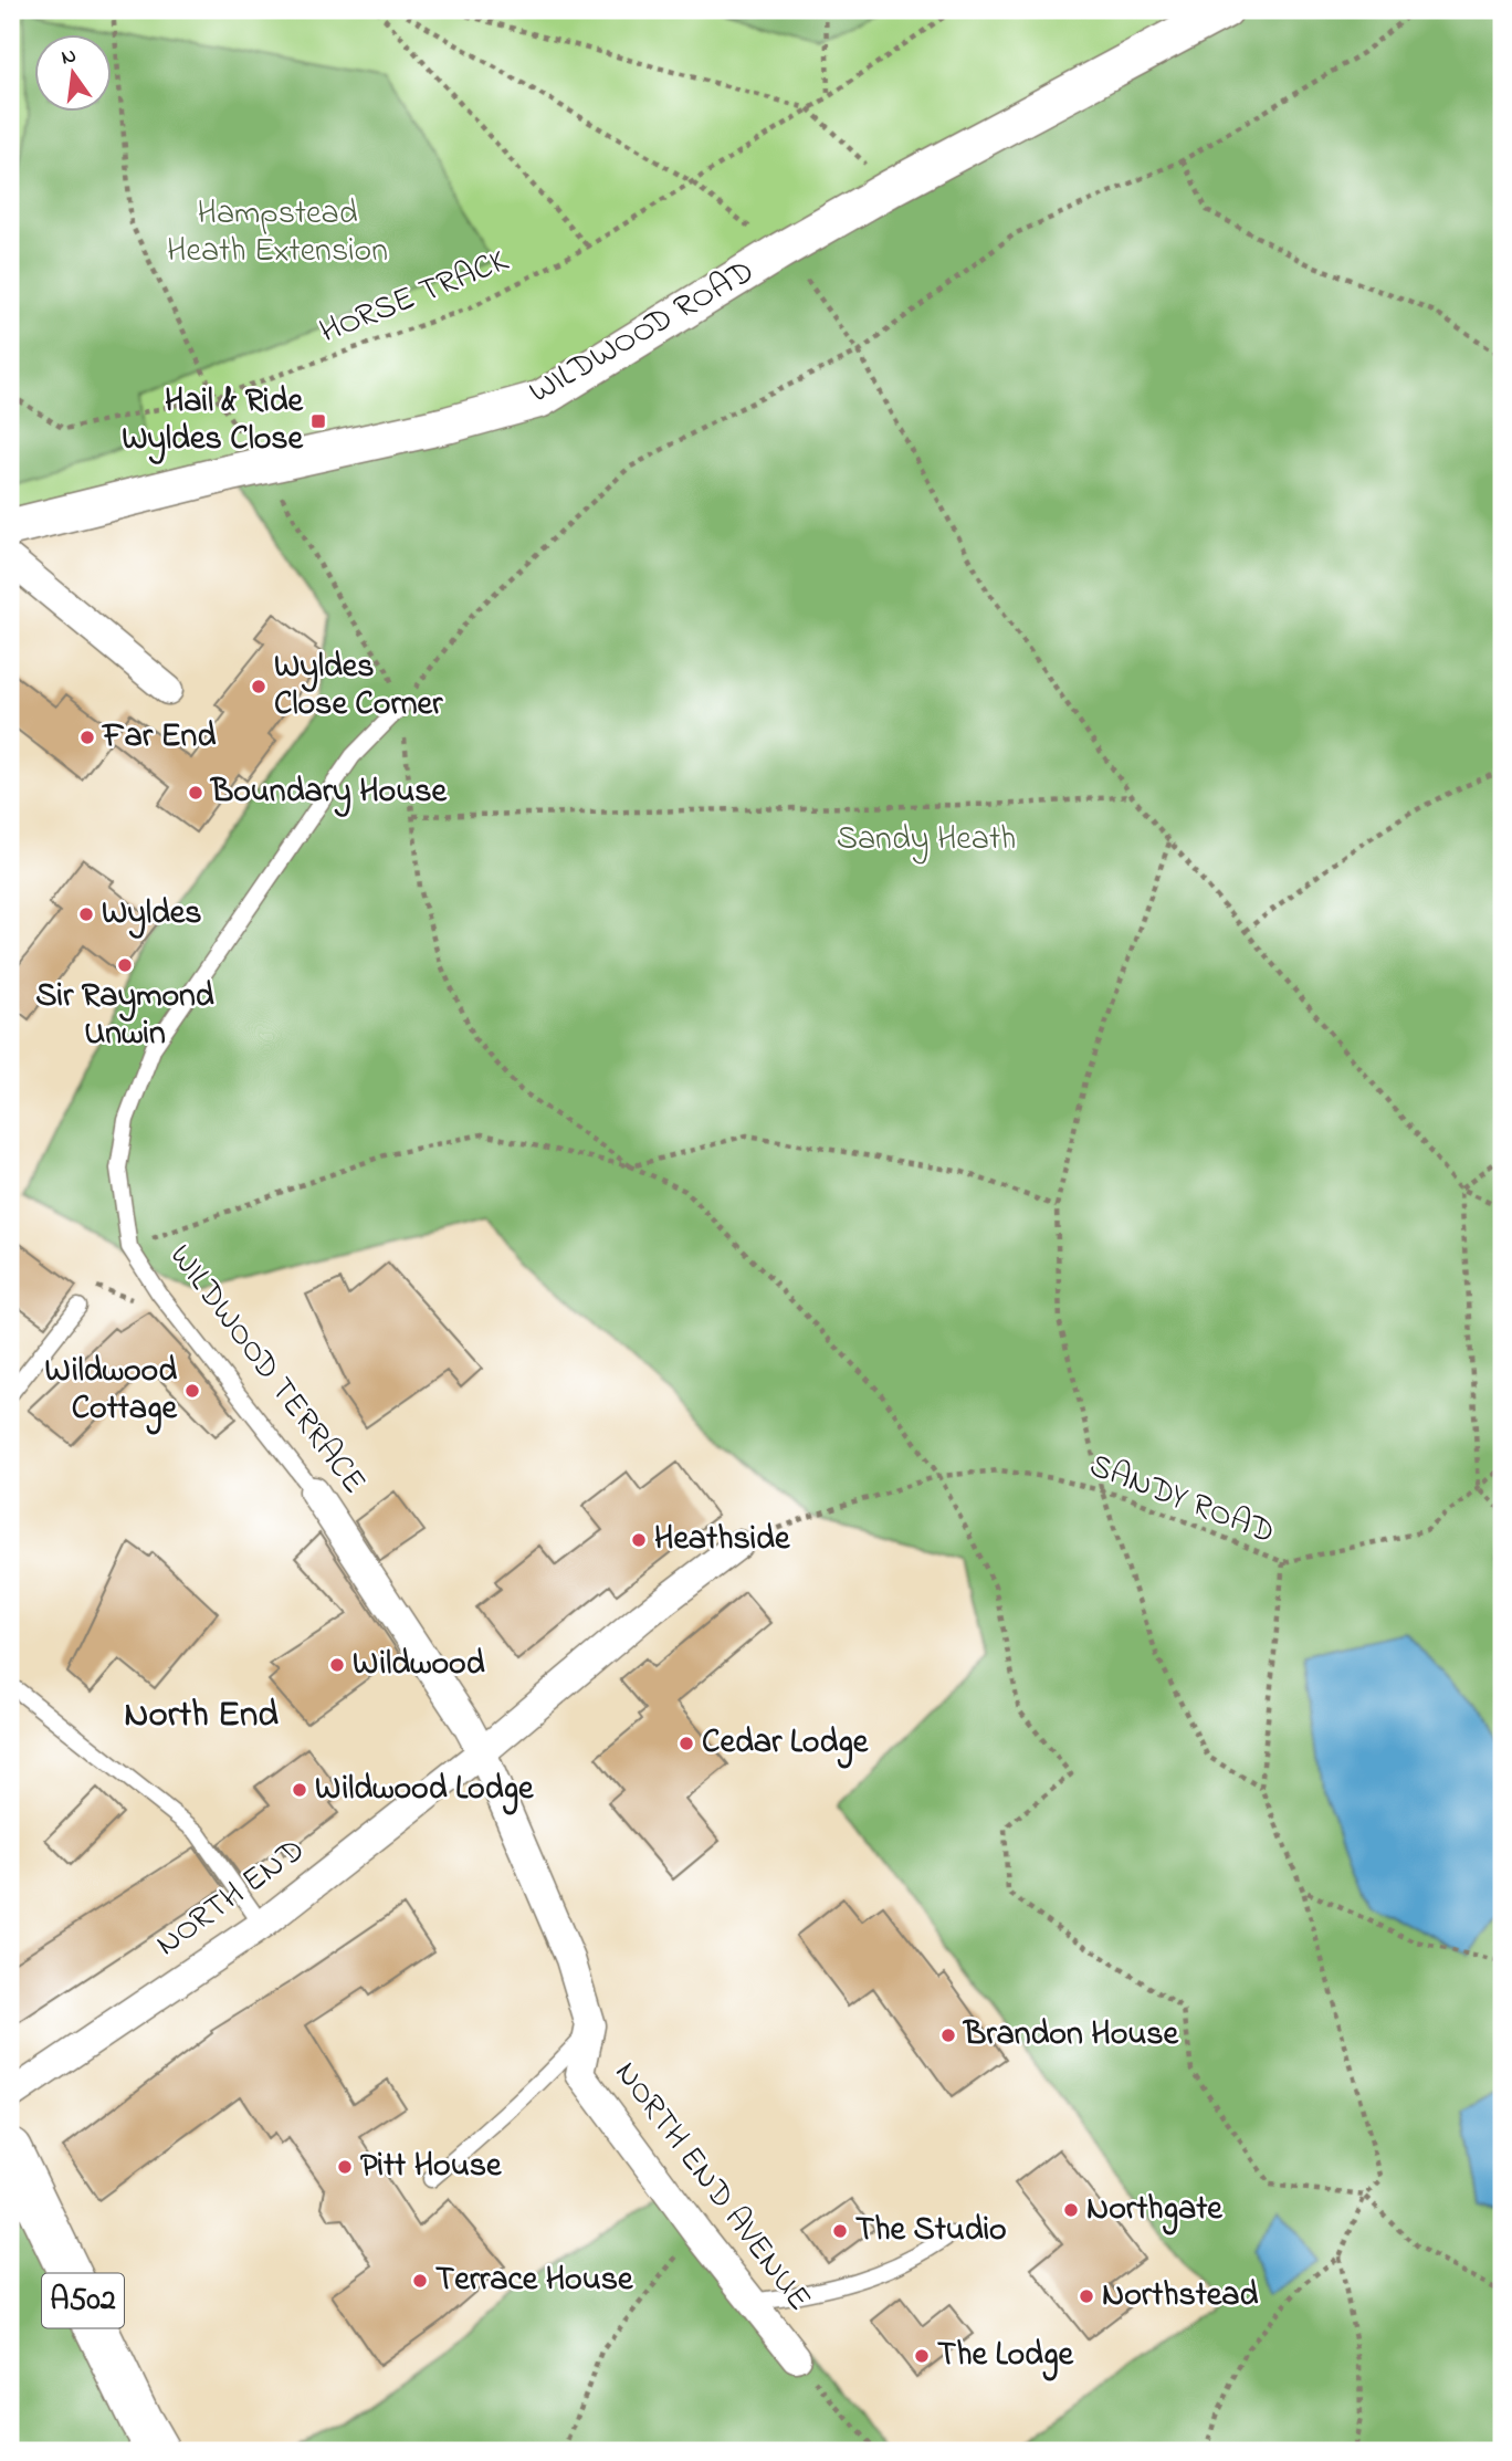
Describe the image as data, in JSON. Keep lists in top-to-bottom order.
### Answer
{
  "streets": {
    "main road": ["A502"],
    "street": [
      "WILDWOOD ROAD",
      "WILDWOOD TERRACE",
      "NORTH END",
      "NORTH END AVENUE"
    ],
    "path": ["HORSE TRACK", "SANDY ROAD"]
  },
  "crossings": [
    ["WILDWOOD TERRACE", "NORTH END"],
    ["WILDWOOD TERRACE", "NORTH END AVENUE"],
    ["SANDY ROAD", "NORTH END"],
    ["NORTH END", "NORTH END AVENUE"]
  ],
  "districts": ["North End"],
  "parks": ["Hampstead Heath Extension", "Sandy Heath"],
  "places": {
    "transit": ["Hail & Ride Wyldes Close"],
    "other": [
      "Wyldes Close Corner",
      "Far End",
      "Boundary House",
      "Wyldes",
      "Sir Raymond Unwin",
      "Wildwood Cottage",
      "Heathside",
      "Wildwood",
      "Cedar Lodge",
      "Wildwood Lodge",
      "Brandon House",
      "Pitt House",
      "Northgate",
      "The Studio",
      "Terrace House",
      "Northstead",
      "The Lodge"
    ]
  },
  "north": "top"
}
